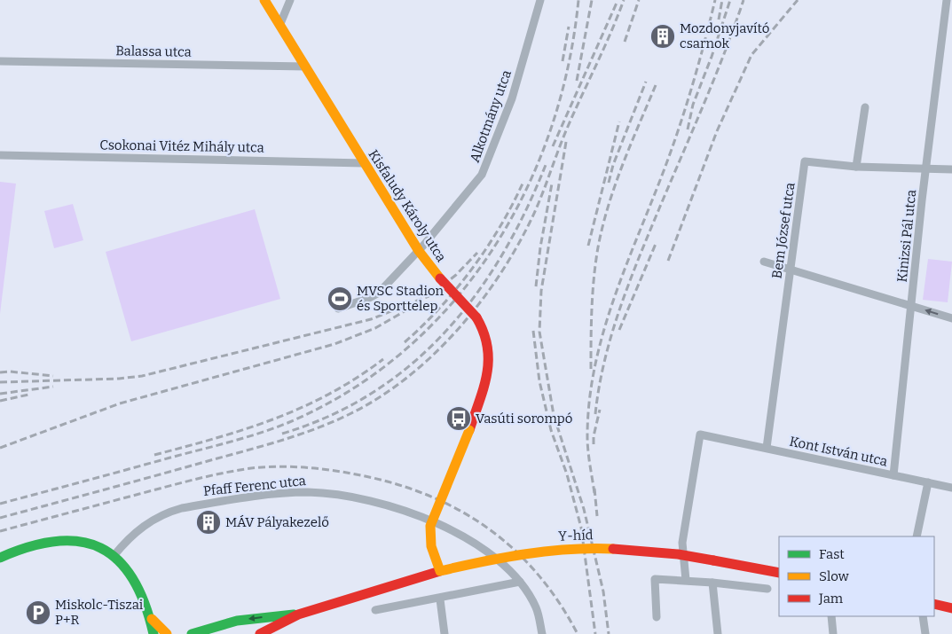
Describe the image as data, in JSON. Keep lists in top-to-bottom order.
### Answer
{
  "streets": {
    "main road": ["Kisfaludy Károly utca", "Y-híd"],
    "street": [
      "Balassa utca",
      "Alkotmány utca",
      "Csokonai Vitéz Mihály utca",
      "Bem József utca",
      "Kinizsi Pál utca",
      "Kont István utca",
      "Pfaff Ferenc utca"
    ]
  },
  "crossings": [
    ["Balassa utca", "Kisfaludy Károly utca"],
    ["Alkotmány utca", "Kisfaludy Károly utca"],
    ["Csokonai Vitéz Mihály utca", "Kisfaludy Károly utca"],
    ["Kisfaludy Károly utca", "Y-híd"],
    ["Bem József utca", "Kinizsi Pál utca"],
    ["Bem József utca", "Kont István utca"],
    ["Kinizsi Pál utca", "Kont István utca"]
  ],
  "places": {
    "building": ["Mozdonyjavító csarnok", "MÁV Pályakezelő"],
    "sports": ["MVSC Stadion és Sporttelep"],
    "bus stop": ["Vasúti sorompó"],
    "parking": ["Miskolc-Tiszai P+R"]
  },
  "legend": ["Fast", "Slow", "Jam"]
}
